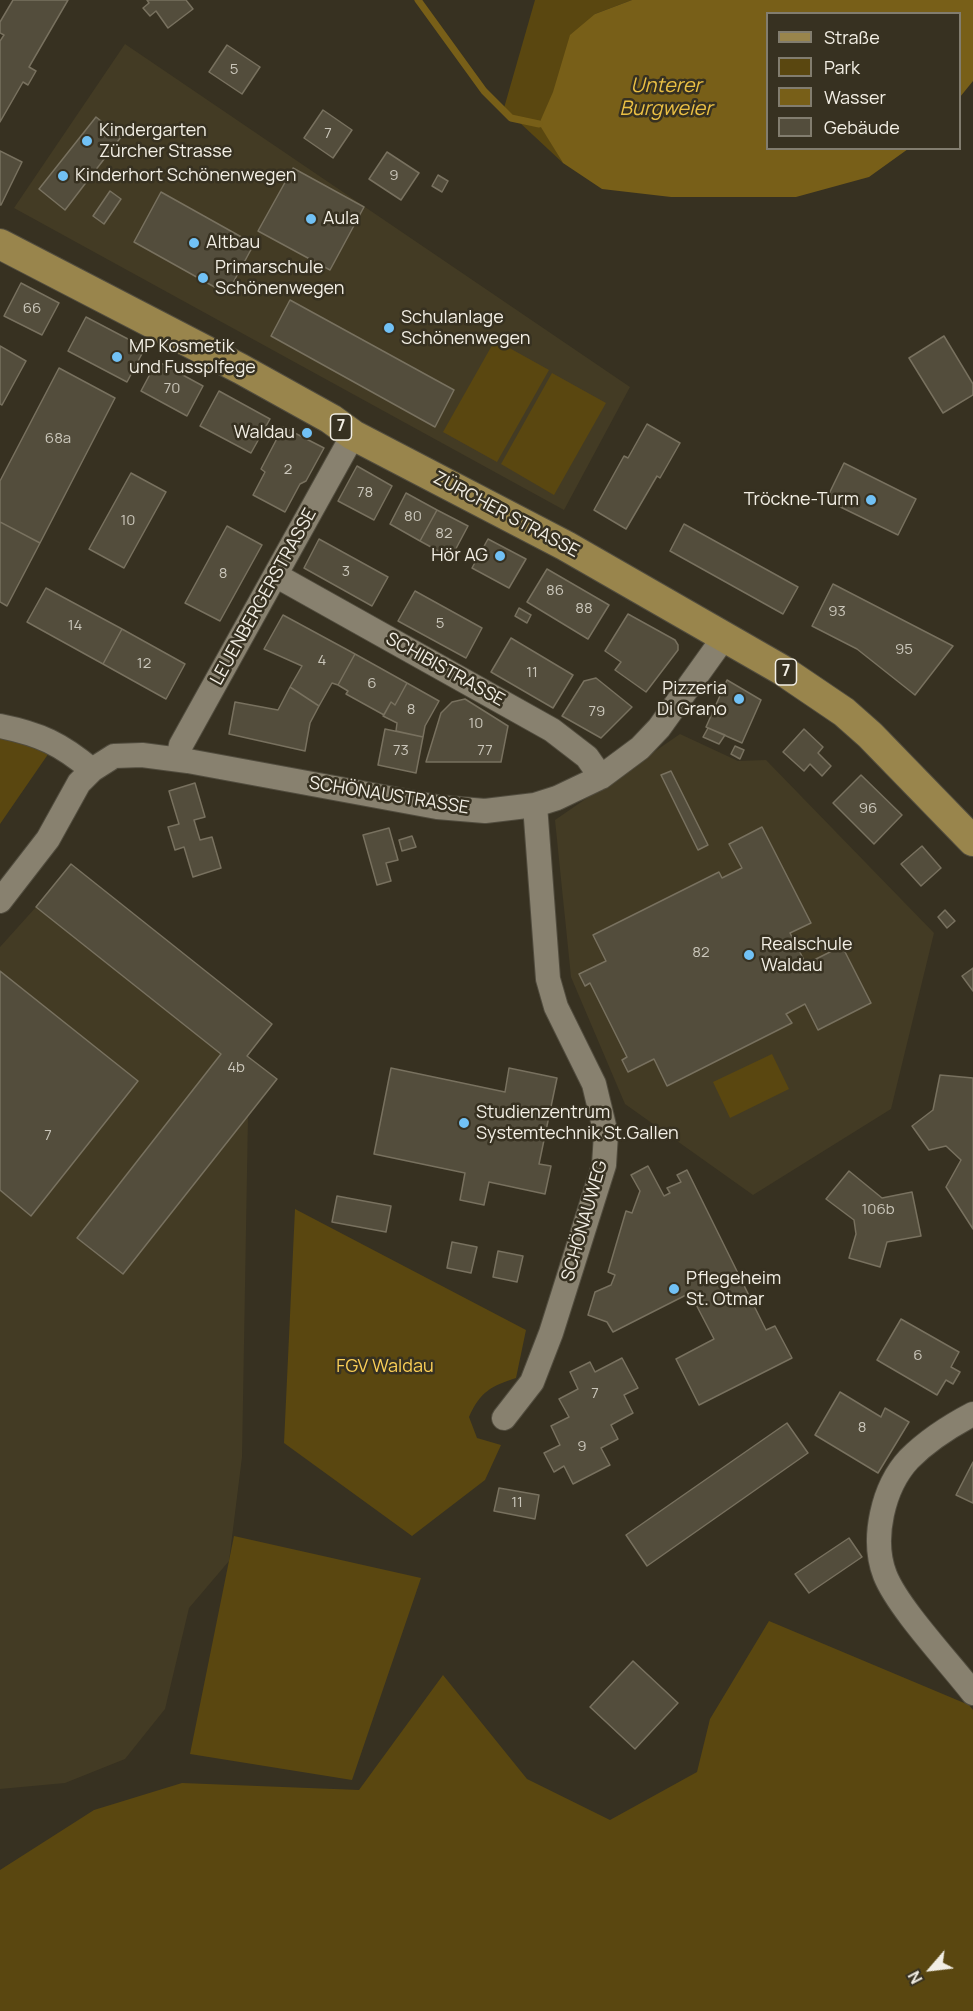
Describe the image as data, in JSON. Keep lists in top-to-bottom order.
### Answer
{
  "streets": {
    "main road": ["7", "ZÜRCHER STRASSE"],
    "street": [
      "LEUENBERGERSTRASSE",
      "SCHIBISTRASSE",
      "SCHÖNAUSTRASSE",
      "SCHÖNAUWEG"
    ]
  },
  "crossings": [
    ["ZÜRCHER STRASSE", "LEUENBERGERSTRASSE"],
    ["ZÜRCHER STRASSE", "SCHÖNAUSTRASSE"],
    ["LEUENBERGERSTRASSE", "SCHIBISTRASSE"],
    ["LEUENBERGERSTRASSE", "SCHÖNAUSTRASSE"],
    ["SCHIBISTRASSE", "SCHÖNAUSTRASSE"],
    ["SCHÖNAUSTRASSE", "SCHÖNAUWEG"]
  ],
  "water": ["Unterer Burgweier"],
  "parks": ["FGV Waldau"],
  "places": [
    "Kindergarten Zürcher Strasse",
    "Kinderhort Schönenwegen",
    "Aula",
    "Altbau",
    "Primarschule Schönenwegen",
    "Schulanlage Schönenwegen",
    "MP Kosmetik und Fussplfege",
    "Waldau",
    "Tröckne-Turm",
    "Hör AG",
    "Pizzeria Di Grano",
    "Realschule Waldau",
    "Studienzentrum Systemtechnik St.Gallen",
    "Pflegeheim St. Otmar"
  ],
  "house_numbers": [
    "5",
    "7",
    "9",
    "66",
    "70",
    "68a",
    "2",
    "78",
    "80",
    "10",
    "82",
    "3",
    "8",
    "86",
    "88",
    "93",
    "5",
    "14",
    "95",
    "4",
    "12",
    "11",
    "6",
    "8",
    "79",
    "10",
    "73",
    "77",
    "96",
    "82",
    "4b",
    "7",
    "106b",
    "6",
    "7",
    "8",
    "9",
    "11"
  ],
  "legend": [
    "Straße",
    "Park",
    "Wasser",
    "Gebäude"
  ],
  "north": "bottom left"
}
